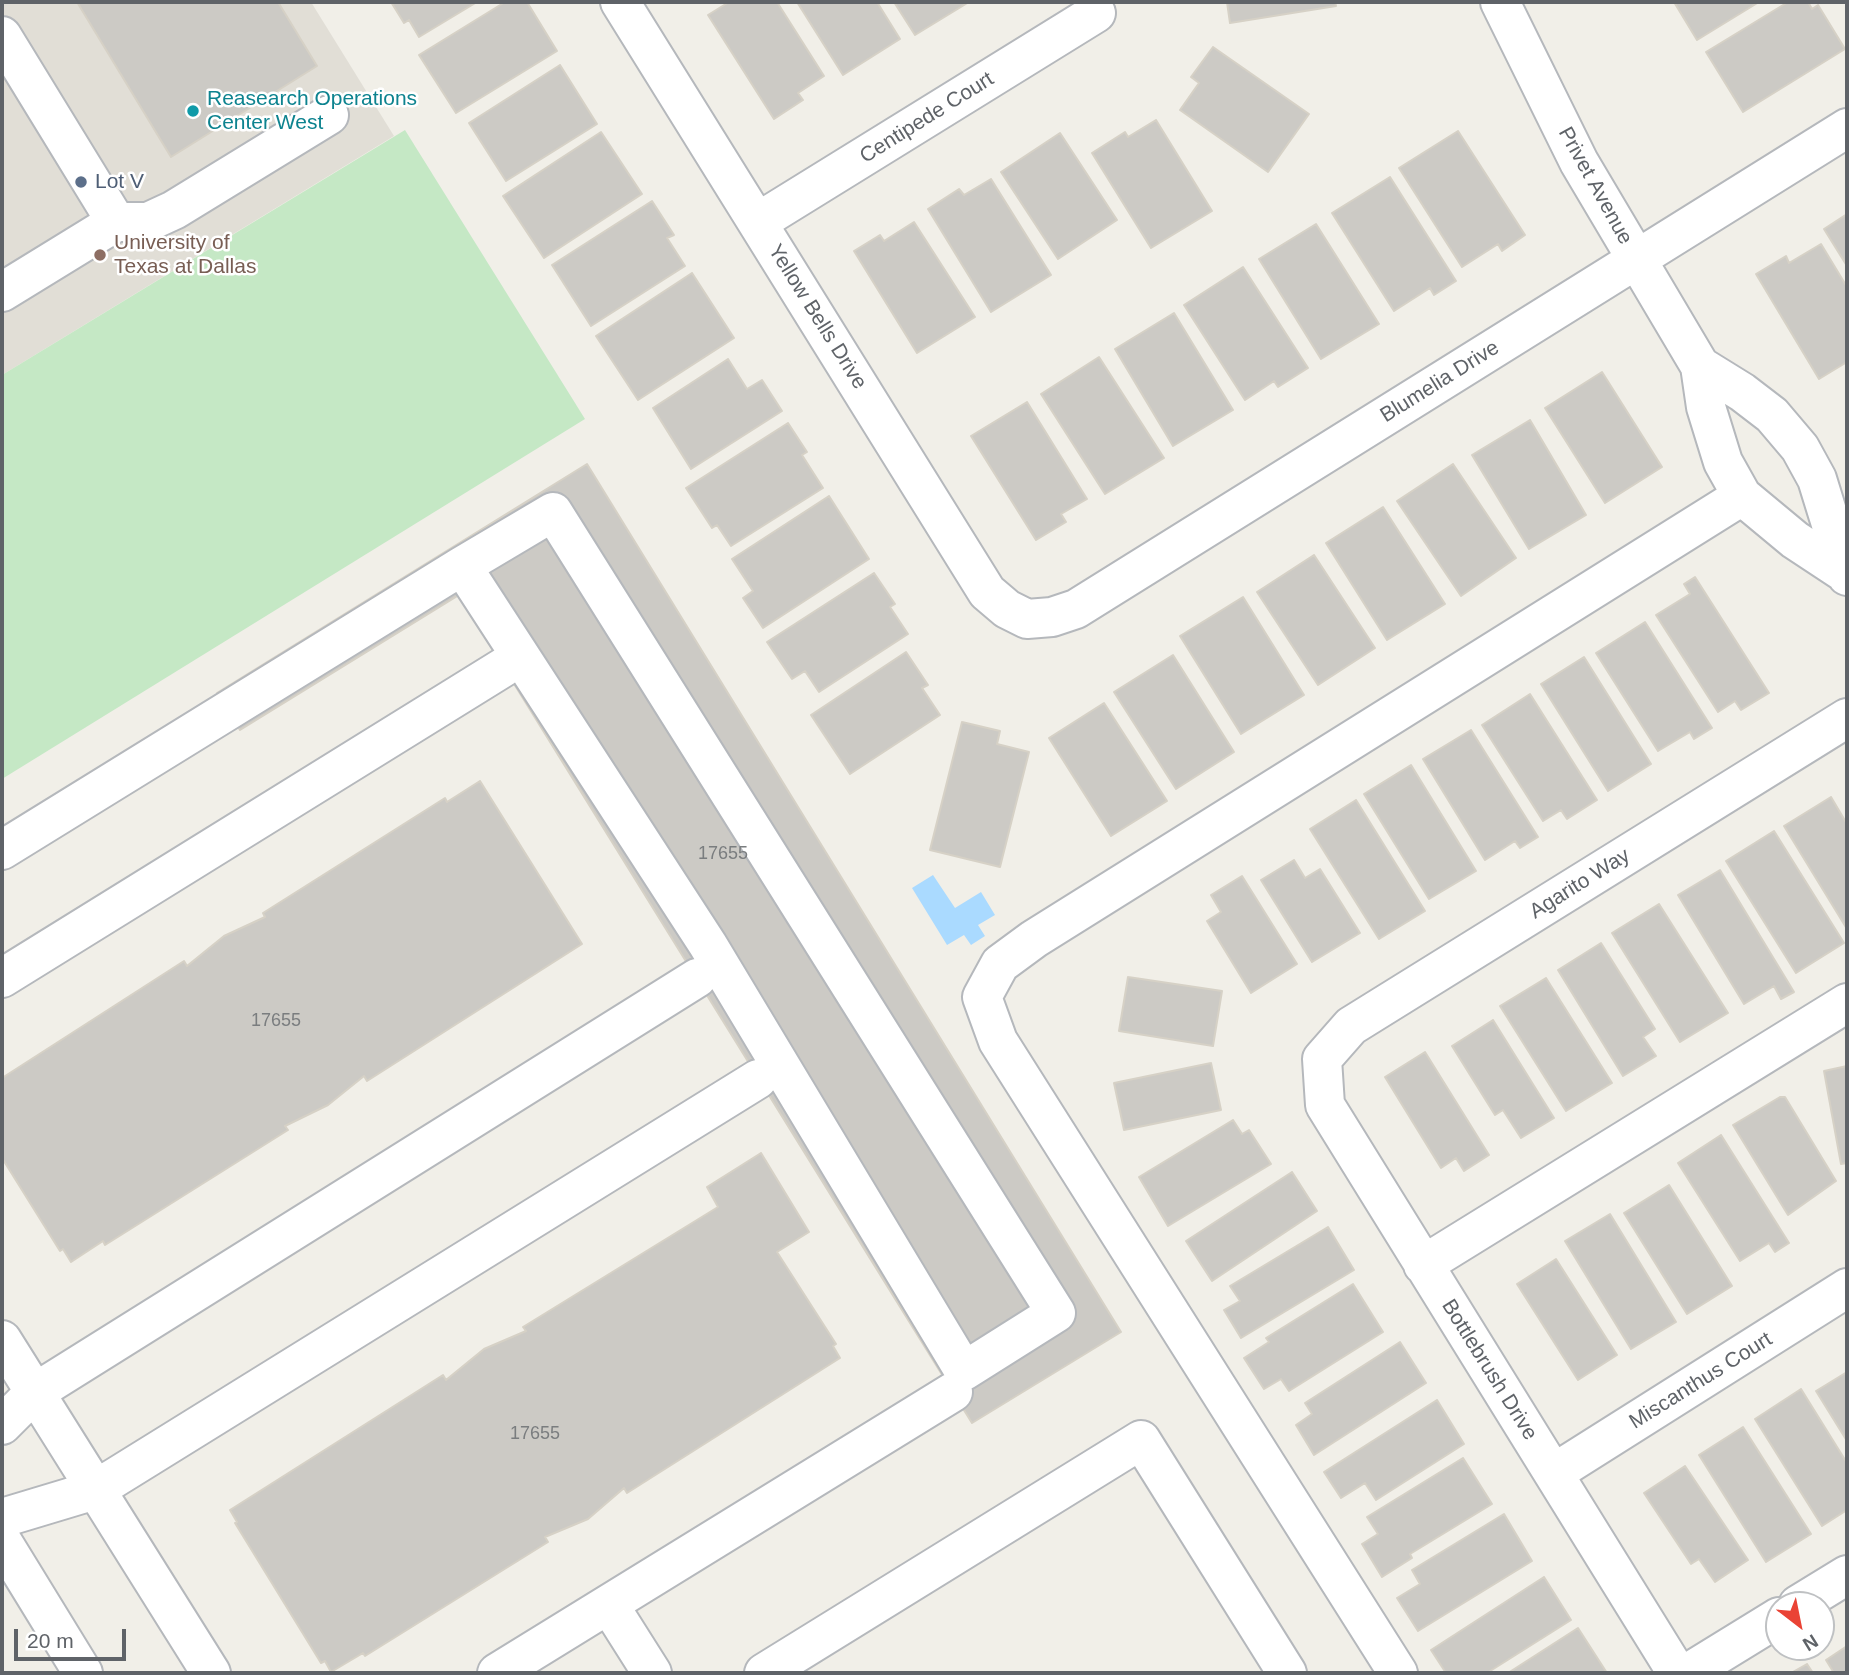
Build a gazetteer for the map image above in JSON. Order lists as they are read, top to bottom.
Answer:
{
  "streets": {
    "street": [
      "Centipede Court",
      "Privet Avenue",
      "Yellow Bells Drive",
      "Blumelia Drive",
      "Agarito Way",
      "Bottlebrush Drive",
      "Miscanthus Court"
    ]
  },
  "crossings": [
    ["Centipede Court", "Yellow Bells Drive"],
    ["Privet Avenue", "Blumelia Drive"],
    ["Yellow Bells Drive", "Blumelia Drive"],
    ["Agarito Way", "Bottlebrush Drive"],
    ["Bottlebrush Drive", "Miscanthus Court"]
  ],
  "places": ["Reasearch Operations Center West", "Lot V", "University of Texas at Dallas"],
  "house_numbers": ["17655", "17655", "17655"],
  "scale_bar": "20 m",
  "north": "bottom right"
}
